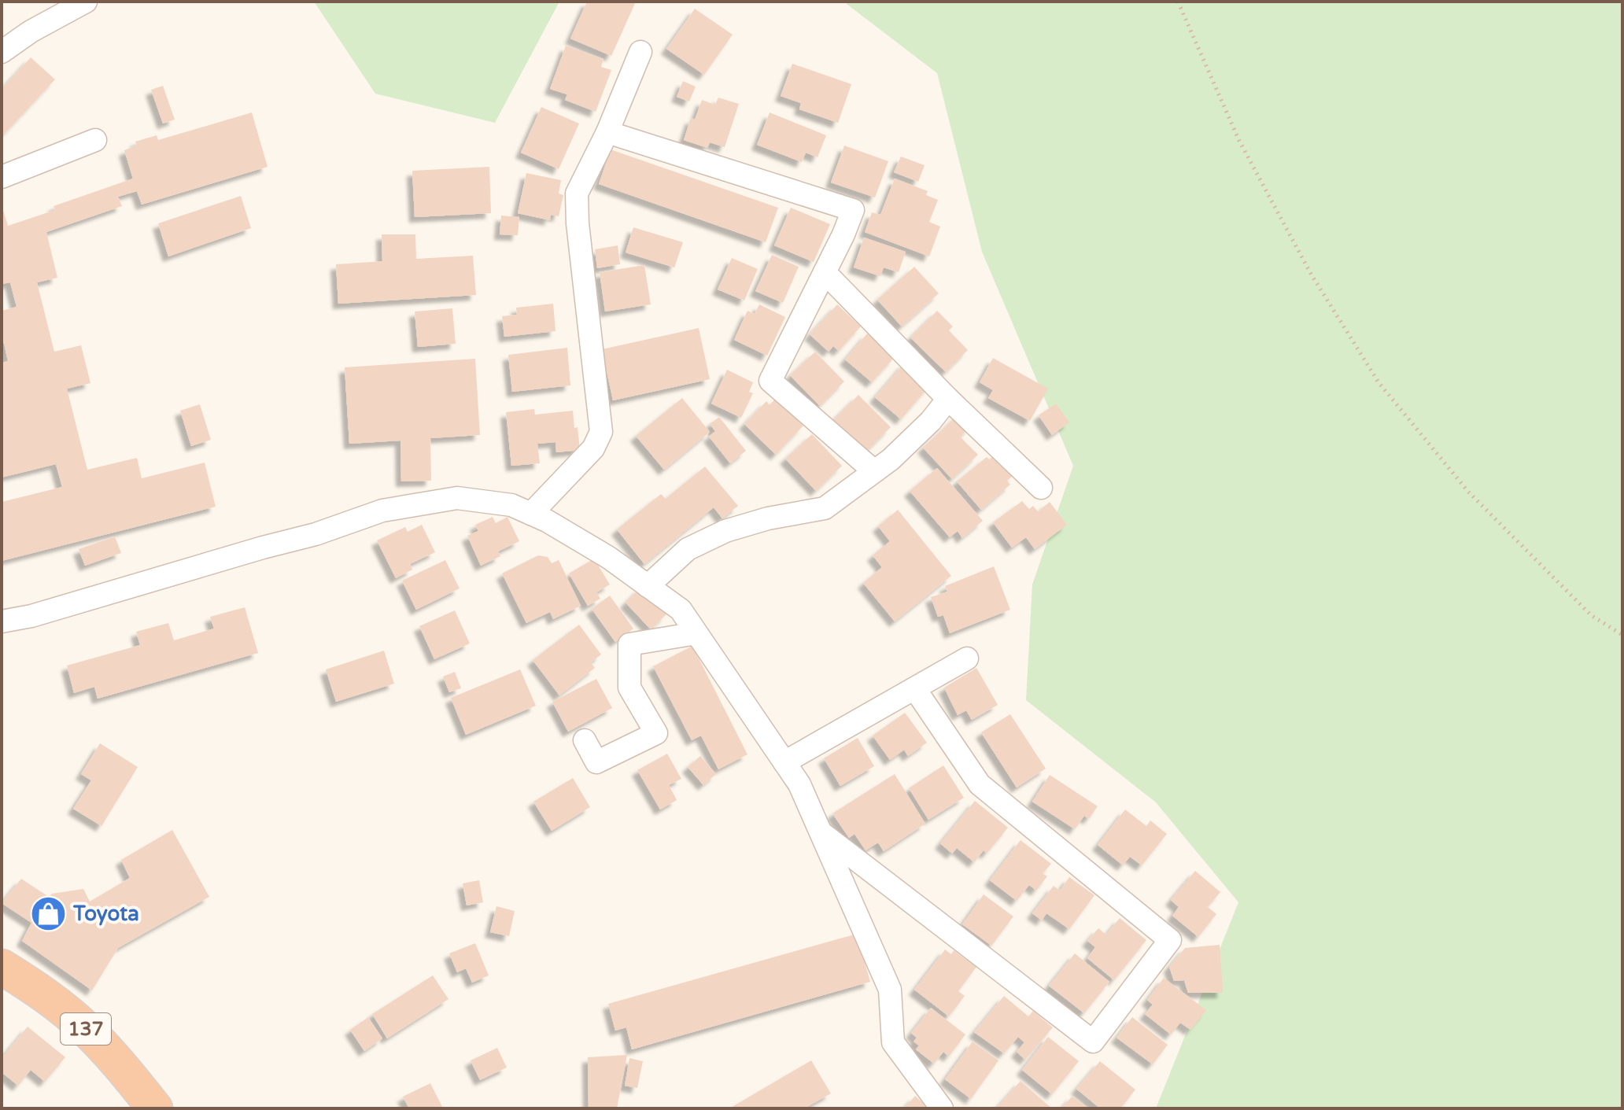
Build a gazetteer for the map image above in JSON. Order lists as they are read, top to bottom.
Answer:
{
  "streets": {
    "highway": ["137"]
  },
  "places": {
    "shop": ["Toyota"]
  }
}
